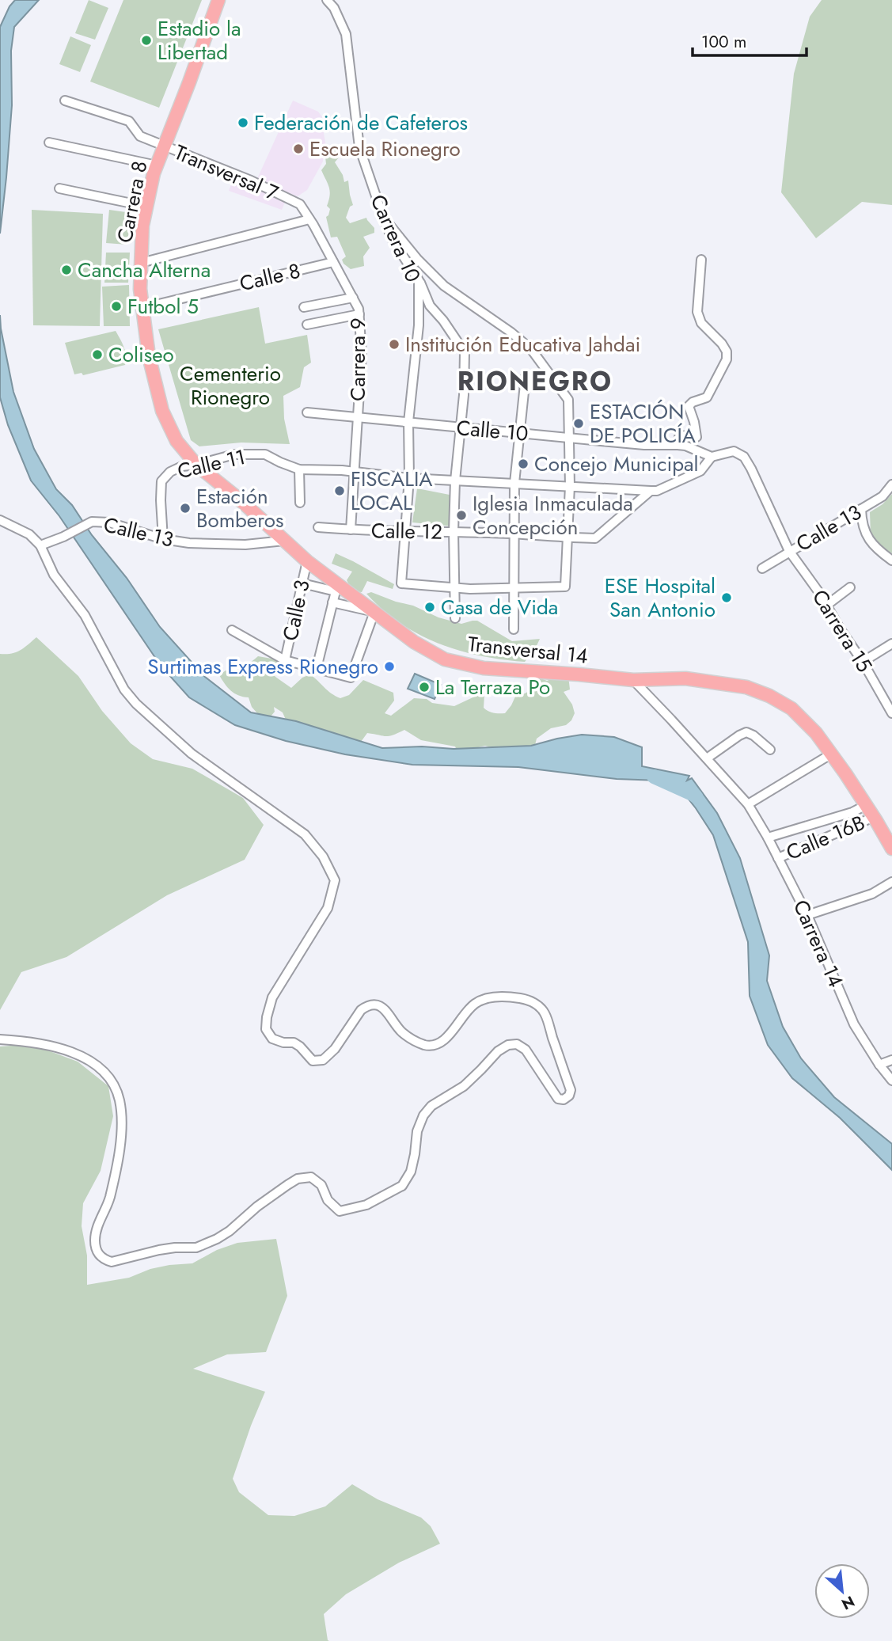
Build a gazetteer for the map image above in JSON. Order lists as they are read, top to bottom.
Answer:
{
  "streets": {
    "highway": ["Carrera 8", "Transversal 14"],
    "street": [
      "Transversal 7",
      "Carrera 10",
      "Calle 8",
      "Carrera 9",
      "Calle 10",
      "Calle 11",
      "Calle 13",
      "Calle 12",
      "Calle 3",
      "Carrera 15",
      "Calle 16B",
      "Carrera 14"
    ]
  },
  "crossings": [
    ["Transversal 7", "Carrera 8"],
    ["Transversal 7", "Carrera 9"],
    ["Carrera 8", "Calle 8"],
    ["Carrera 8", "Transversal 14"],
    ["Carrera 10", "Calle 10"],
    ["Carrera 10", "Calle 11"],
    ["Carrera 10", "Calle 12"],
    ["Calle 8", "Carrera 9"],
    ["Carrera 9", "Calle 10"],
    ["Carrera 9", "Calle 11"],
    ["Carrera 9", "Calle 12"],
    ["Calle 10", "Carrera 15"],
    ["Calle 11", "Calle 13"],
    ["Calle 11", "Calle 12"],
    ["Calle 11", "Transversal 14"],
    ["Calle 13", "Carrera 15"],
    ["Calle 13", "Transversal 14"],
    ["Calle 3", "Transversal 14"],
    ["Transversal 14", "Calle 16B"],
    ["Transversal 14", "Carrera 14"],
    ["Calle 16B", "Carrera 14"]
  ],
  "districts": ["RIONEGRO"],
  "parks": ["Cementerio Rionegro"],
  "places": [
    "Estadio la Libertad",
    "Federación de Cafeteros",
    "Escuela Rionegro",
    "Cancha Alterna",
    "Futbol 5",
    "Institución Educativa Jahdai",
    "Coliseo",
    "ESTACIÓN DE POLICÍA",
    "Concejo Municipal",
    "FISCALIA LOCAL",
    "Estación Bomberos",
    "Iglesia Inmaculada Concepción",
    "ESE Hospital San Antonio",
    "Casa de Vida",
    "Surtimas Express Rionegro",
    "La Terraza Po"
  ],
  "scale_bar": "100 m",
  "north": "bottom right"
}
